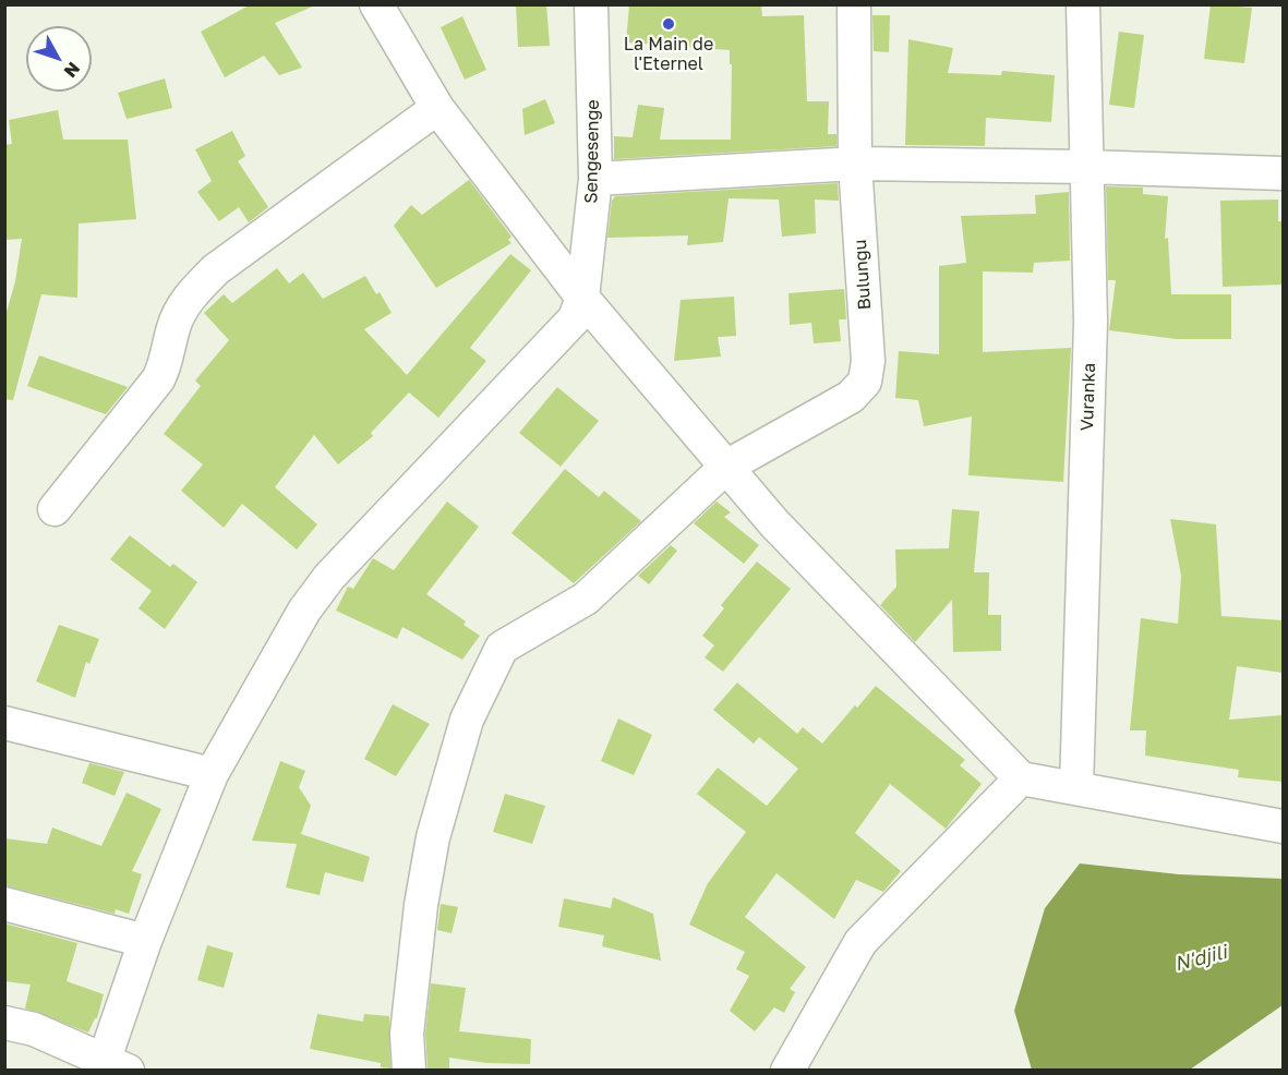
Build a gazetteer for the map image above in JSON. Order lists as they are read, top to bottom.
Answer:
{
  "streets": {
    "street": ["Sengesenge", "Bulungu", "Vuranka"]
  },
  "water": ["N'djili"],
  "places": ["La Main de l'Eternel"],
  "north": "bottom right"
}
